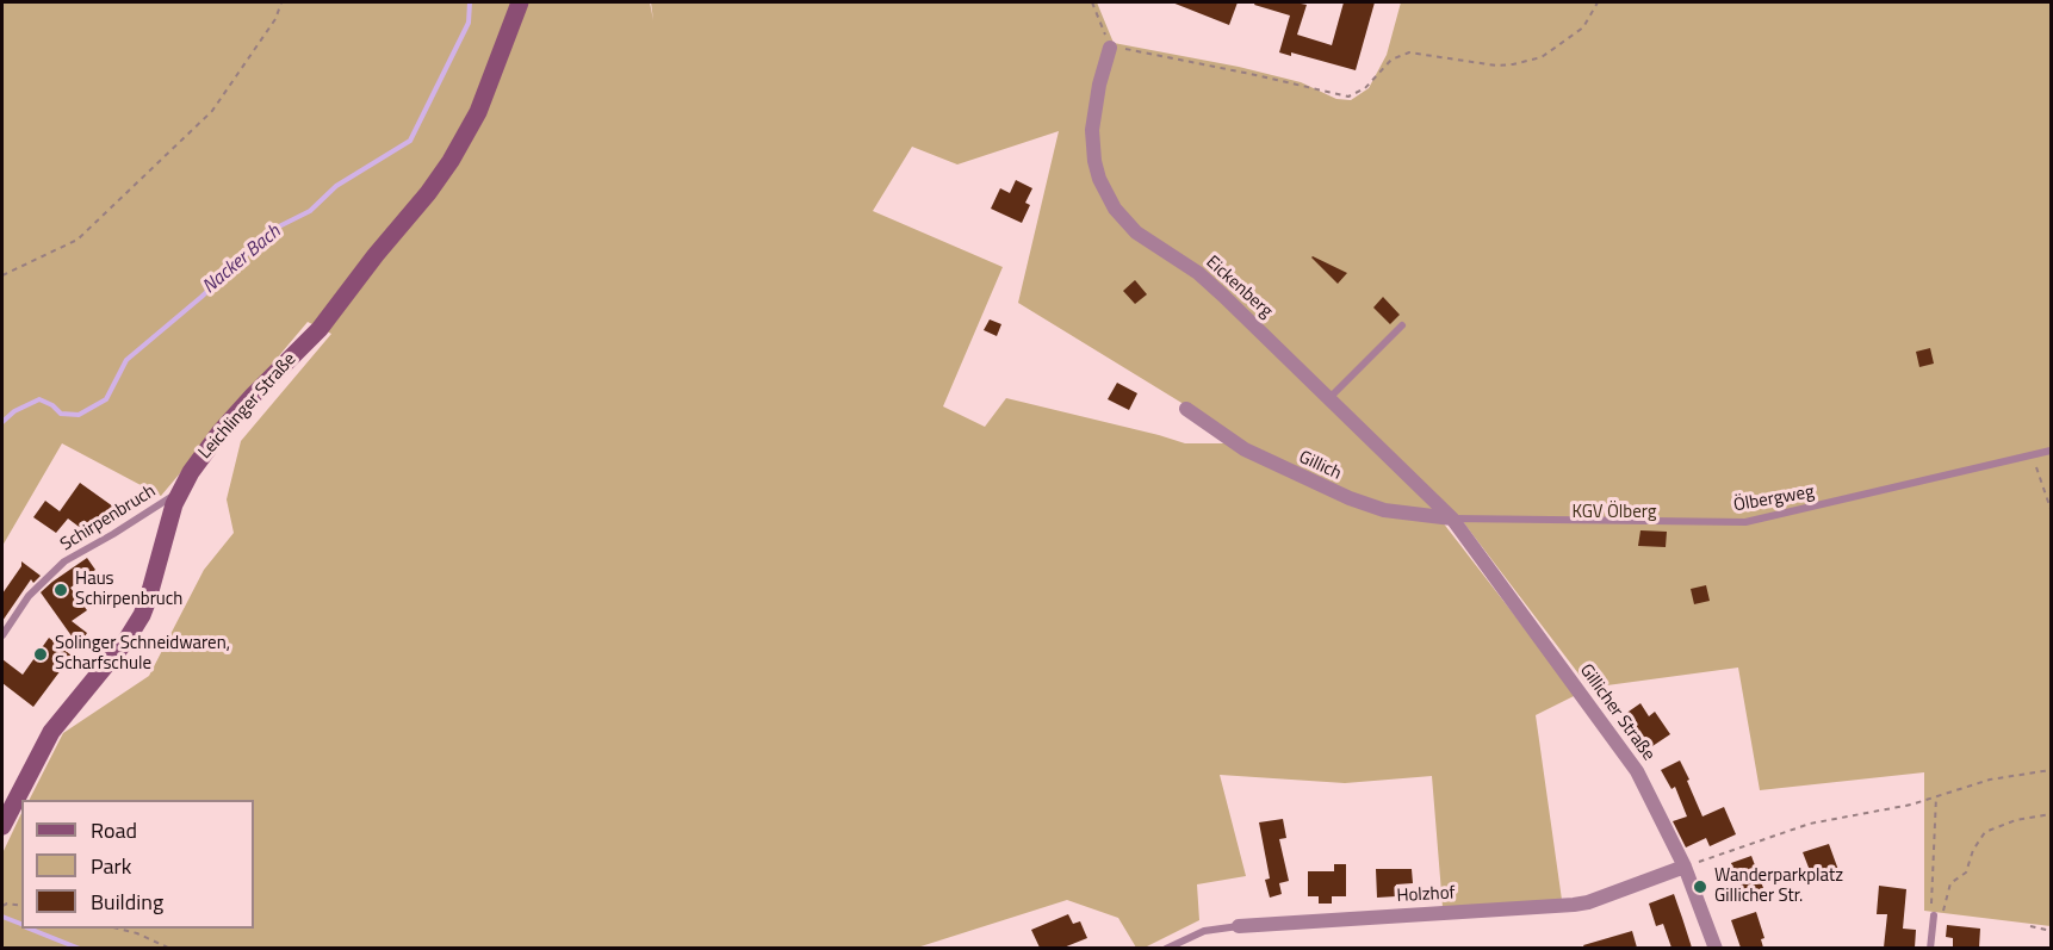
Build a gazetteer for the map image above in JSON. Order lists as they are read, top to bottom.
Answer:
{
  "streets": {
    "main road": ["Leichlinger Straße"],
    "street": [
      "Eickenberg",
      "Gillich",
      "Gillicher Straße",
      "Holzhof"
    ],
    "lane": ["Ölbergweg", "Schirpenbruch"]
  },
  "crossings": [
    ["Eickenberg", "Gillich"],
    ["Eickenberg", "Ölbergweg"],
    ["Eickenberg", "Gillicher Straße"],
    ["Leichlinger Straße", "Schirpenbruch"],
    ["Gillich", "Ölbergweg"],
    ["Gillich", "Gillicher Straße"],
    ["Ölbergweg", "Gillicher Straße"],
    ["Gillicher Straße", "Holzhof"]
  ],
  "water": ["Nacker Bach"],
  "parks": ["KGV Ölberg"],
  "places": ["Haus Schirpenbruch", "Solinger Schneidwaren, Scharfschule", "Wanderparkplatz Gillicher Str."],
  "legend": ["Road", "Park", "Building"]
}
